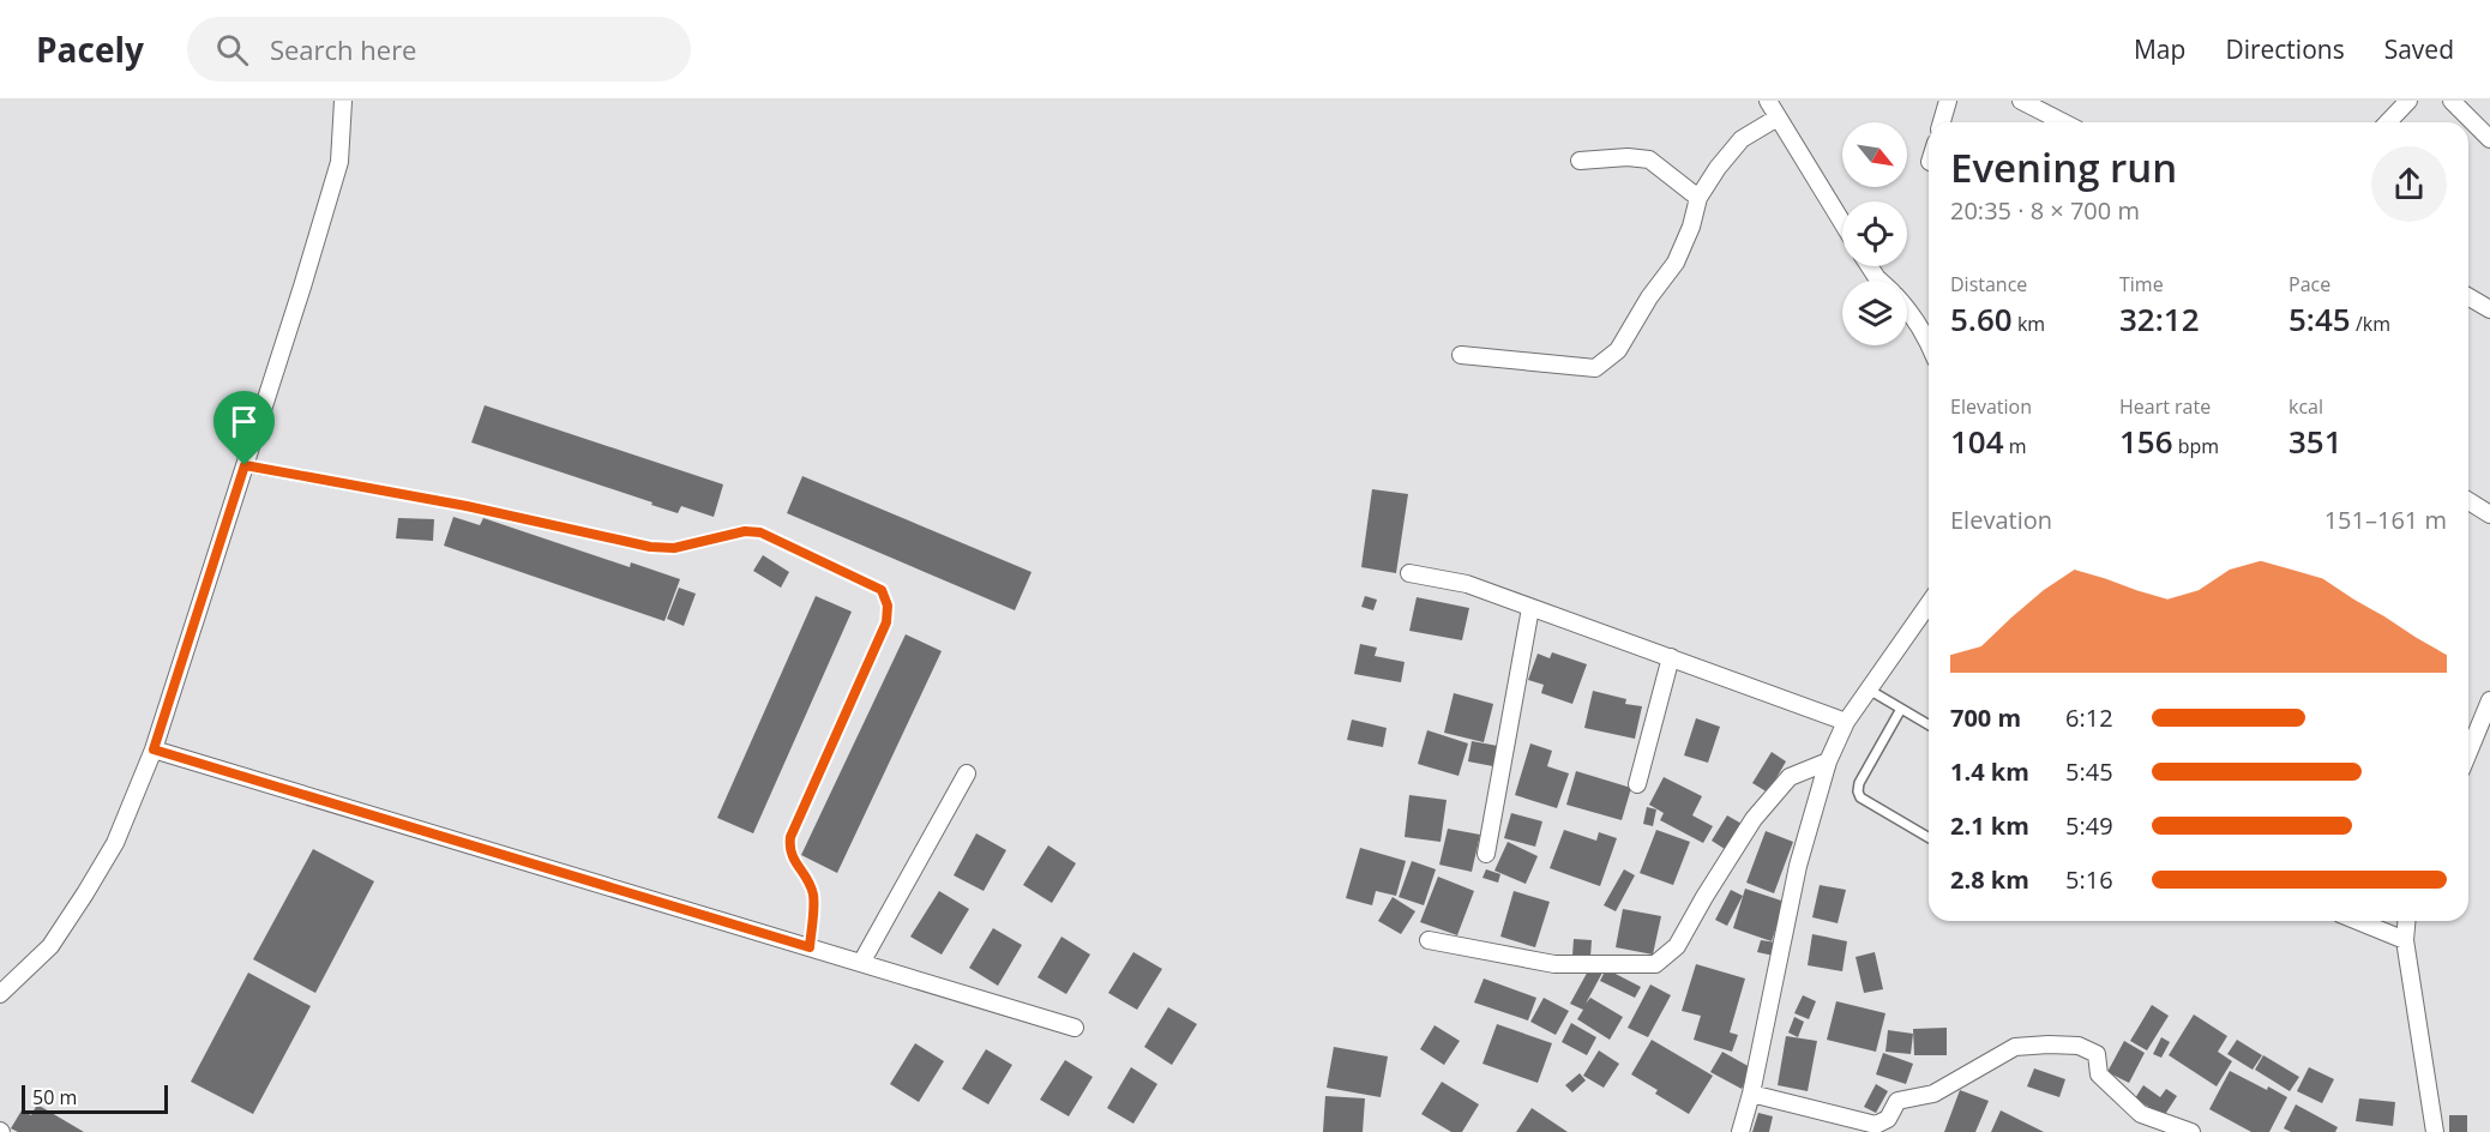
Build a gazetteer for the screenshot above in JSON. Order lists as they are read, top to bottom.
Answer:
{
  "scale_bar": "50 m",
  "north": "bottom right",
  "page": {
    "header": "Pacely",
    "search": "Search here",
    "nav": ["Map", "Directions", "Saved"],
    "heading": ["Evening run", "20:35 · 8 × 700 m"],
    "stats": [
      ["Distance", "5.60 km"],
      ["Time", "32:12"],
      ["Pace", "5:45 /km"],
      ["Elevation", "104 m"],
      ["Heart rate", "156 bpm"],
      ["kcal", "351"]
    ],
    "chart": ["Elevation", "151–161 m"],
    "list": [
      {
        "name": "700 m",
        "note": "6:12"
      },
      {
        "name": "1.4 km",
        "note": "5:45"
      },
      {
        "name": "2.1 km",
        "note": "5:49"
      },
      {
        "name": "2.8 km",
        "note": "5:16"
      }
    ],
    "scale": "50 m"
  }
}
